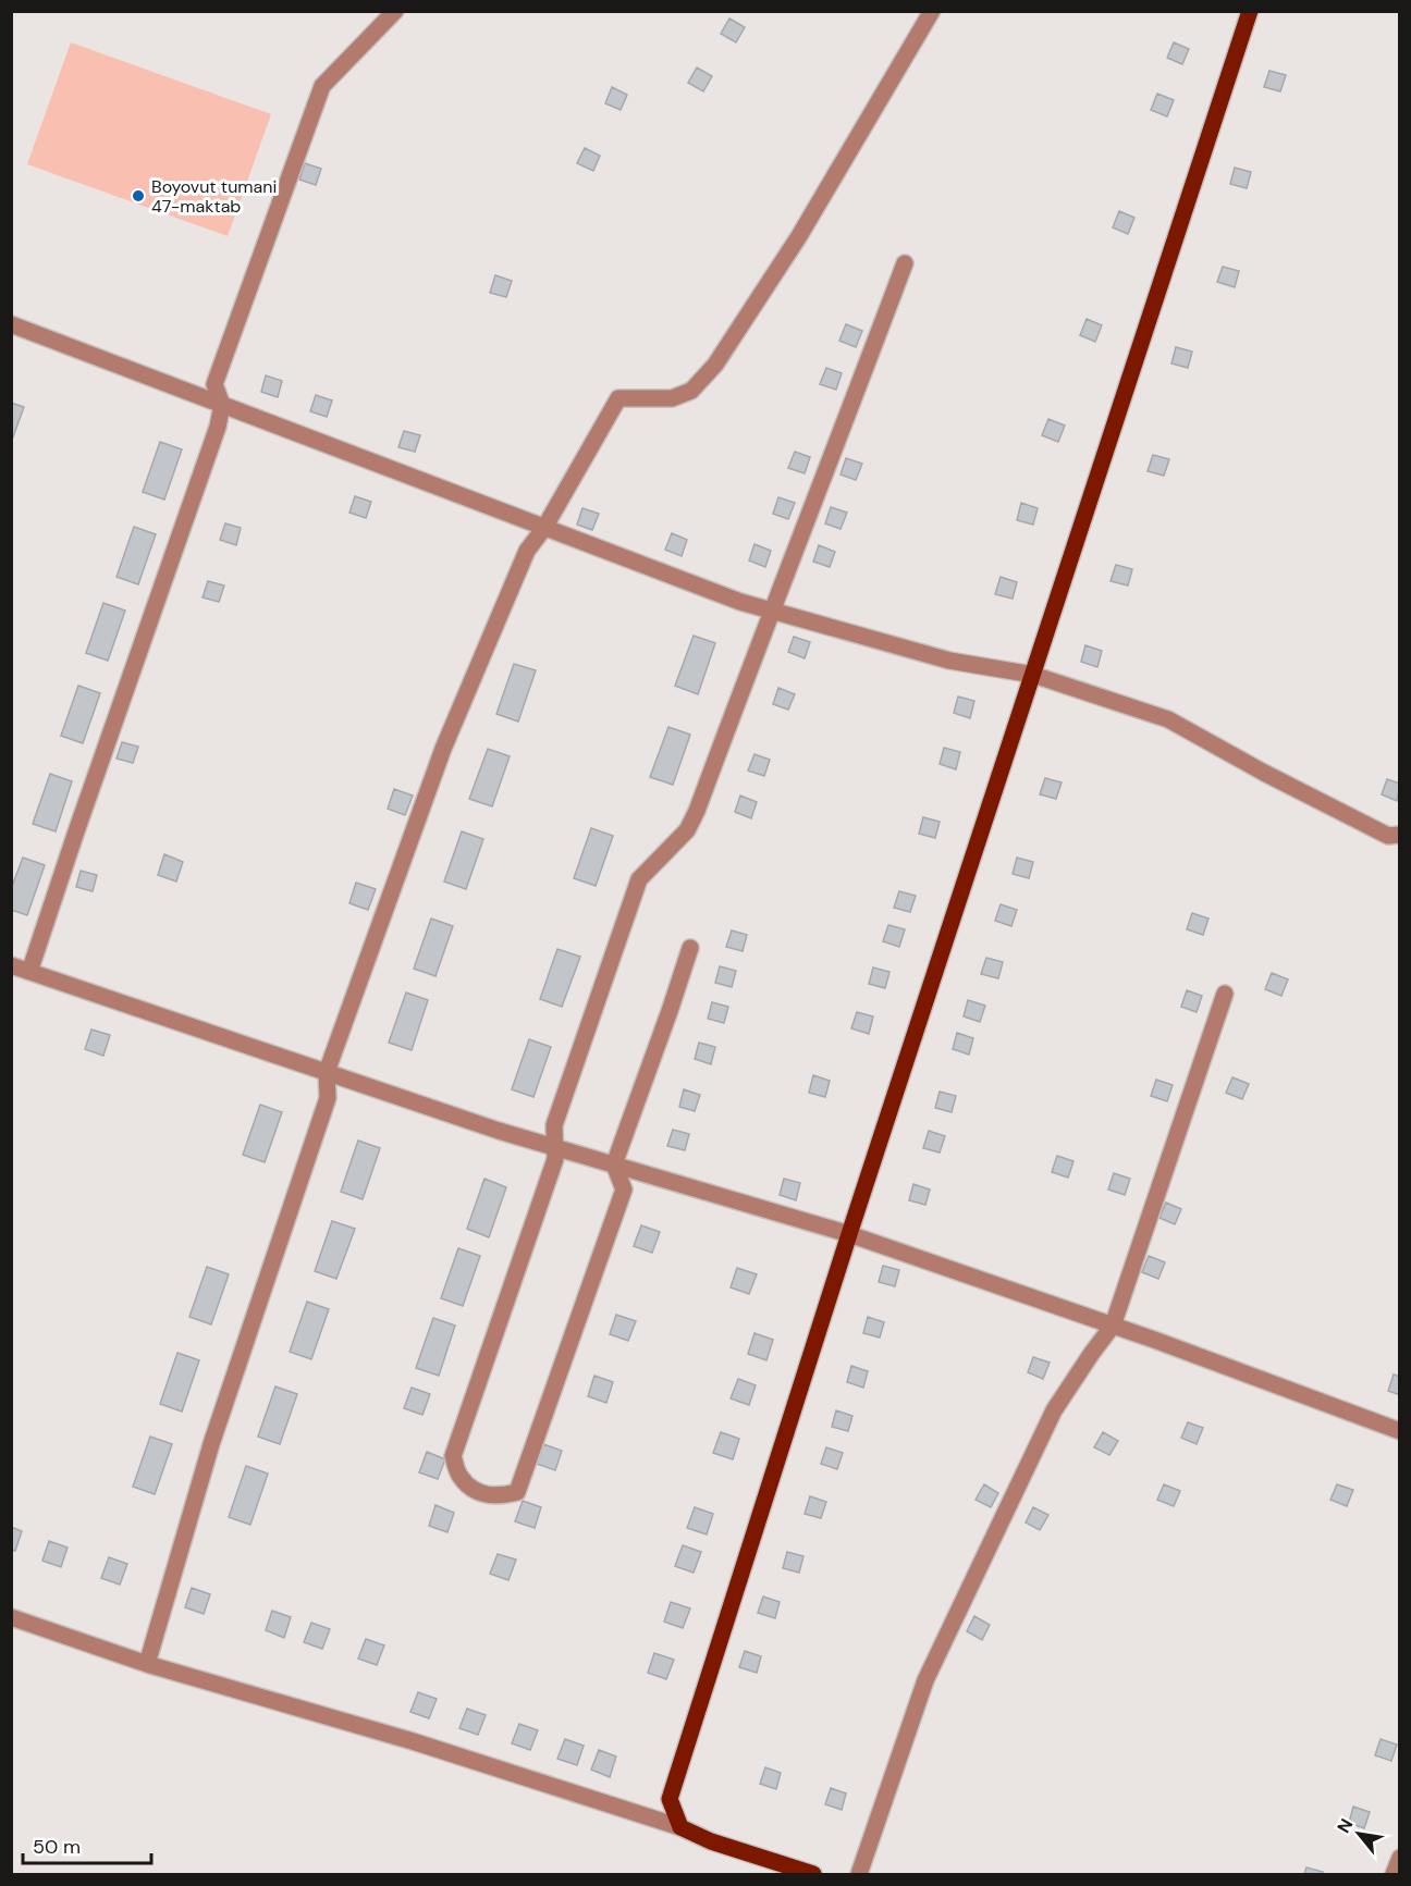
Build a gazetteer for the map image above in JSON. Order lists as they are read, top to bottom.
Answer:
{
  "places": ["Boyovut tumani 47-maktab"],
  "scale_bar": "50 m",
  "north": "top left"
}
